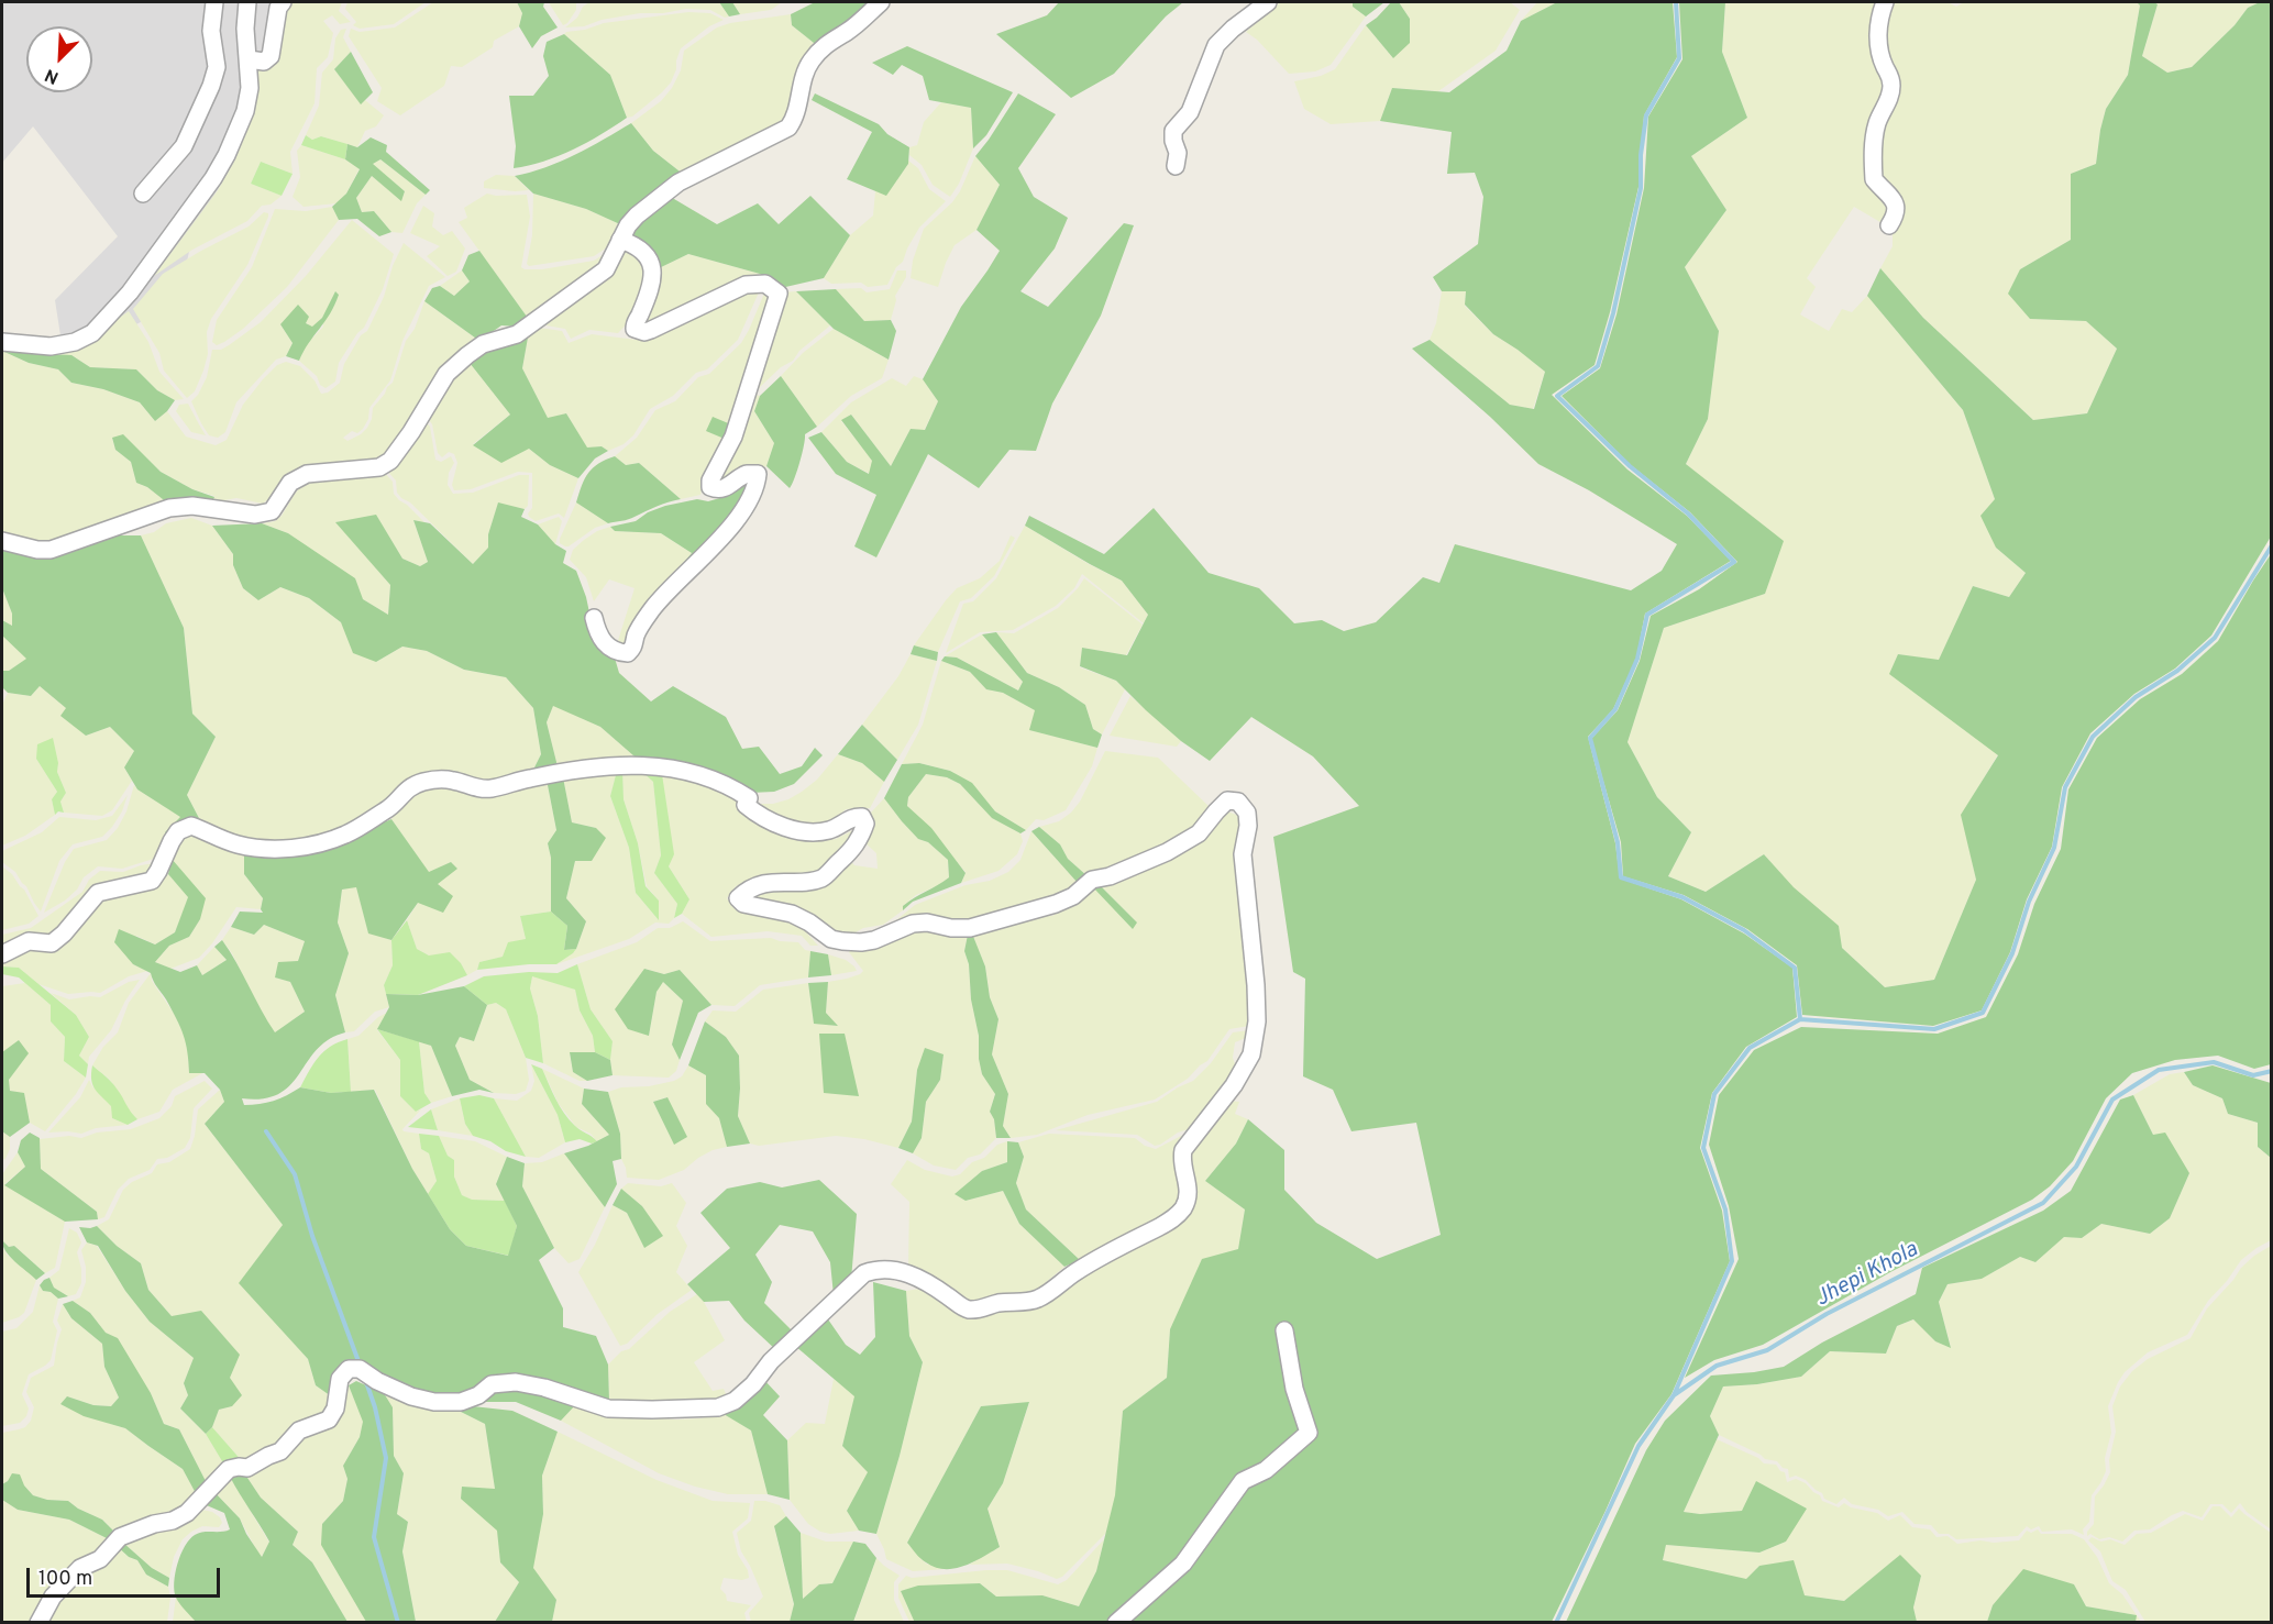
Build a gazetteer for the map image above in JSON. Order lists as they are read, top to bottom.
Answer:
{
  "water": ["Jhepi Khola"],
  "scale_bar": "100 m",
  "north": "bottom left"
}
